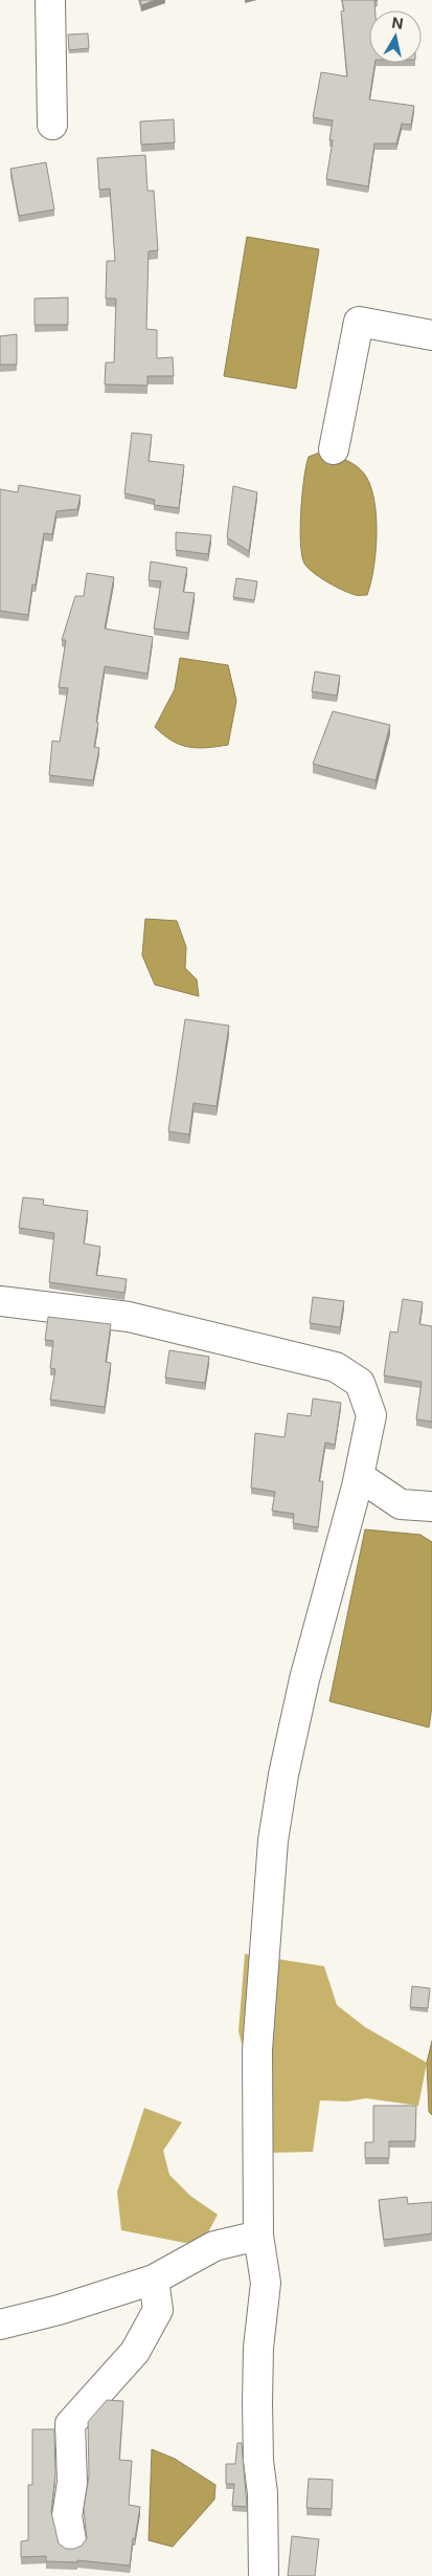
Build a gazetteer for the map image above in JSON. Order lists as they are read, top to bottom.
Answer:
{
  "north": "top"
}
